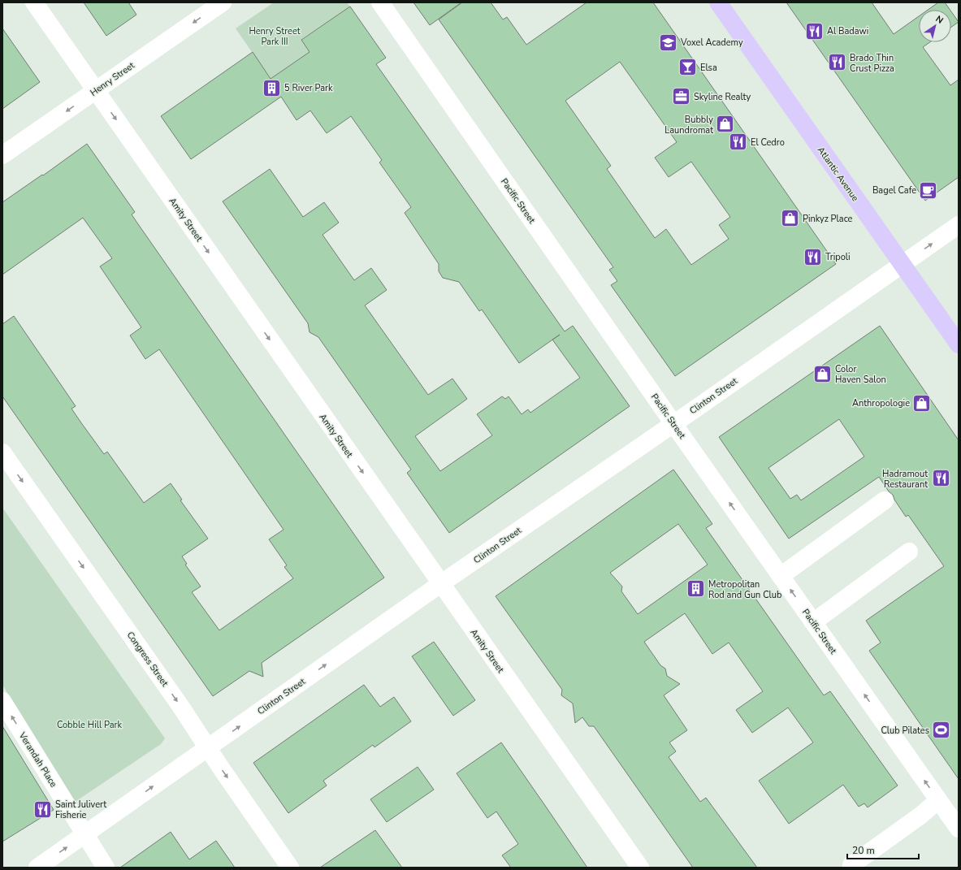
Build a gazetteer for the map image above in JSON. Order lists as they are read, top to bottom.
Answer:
{
  "streets": {
    "main road": ["Atlantic Avenue"],
    "street": [
      "Henry Street",
      "Pacific Street",
      "Amity Street",
      "Clinton Street",
      "Congress Street",
      "Verandah Place"
    ]
  },
  "crossings": [
    ["Henry Street", "Amity Street"],
    ["Atlantic Avenue", "Clinton Street"],
    ["Pacific Street", "Clinton Street"],
    ["Amity Street", "Clinton Street"],
    ["Clinton Street", "Congress Street"],
    ["Clinton Street", "Verandah Place"]
  ],
  "one_way": [
    "Henry Street",
    "Pacific Street",
    "Amity Street",
    "Clinton Street",
    "Congress Street",
    "Verandah Place"
  ],
  "parks": ["Henry Street Park III", "Cobble Hill Park"],
  "places": {
    "restaurant": [
      "Al Badawi",
      "Brado Thin Crust Pizza",
      "El Cedro",
      "Tripoli",
      "Hadramout Restaurant",
      "Saint Julivert Fisherie"
    ],
    "school or university": ["Voxel Academy"],
    "bar": ["Elsa"],
    "building": ["5 River Park", "Metropolitan Rod and Gun Club"],
    "office": ["Skyline Realty"],
    "shop": [
      "Bubbly Laundromat",
      "Pinkyz Place",
      "Color Haven Salon",
      "Anthropologie"
    ],
    "cafe": ["Bagel Cafe"],
    "sports": ["Club Pilates"]
  },
  "scale_bar": "20 m",
  "north": "top right"
}
